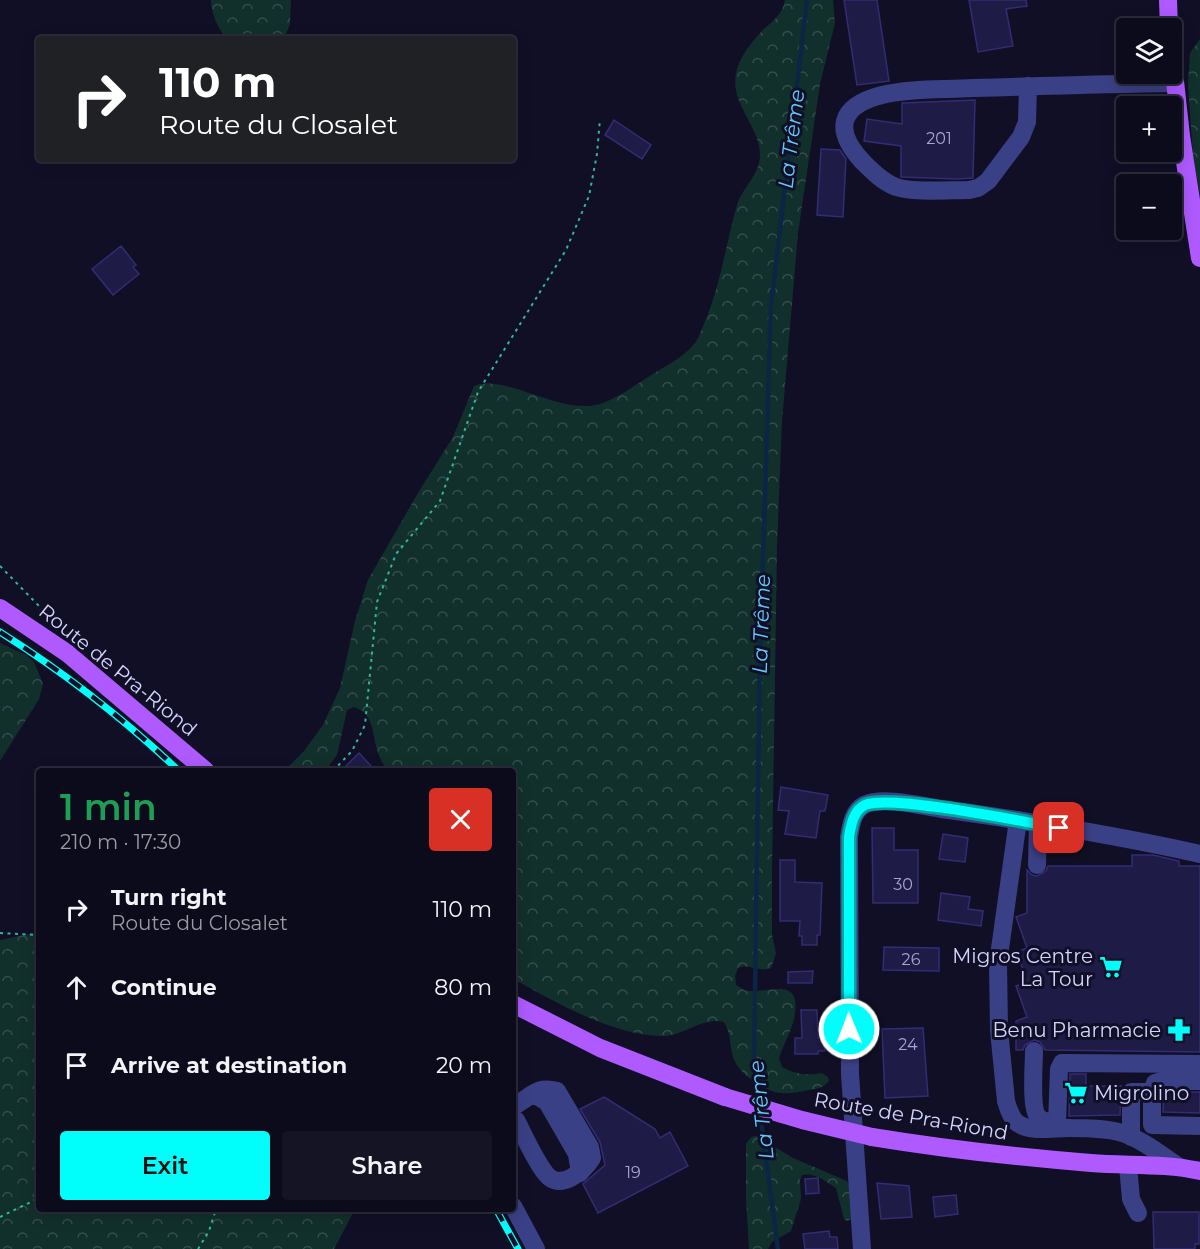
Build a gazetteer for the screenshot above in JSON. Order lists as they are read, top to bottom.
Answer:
{
  "streets": {
    "main road": ["Route de Pra-Riond"]
  },
  "water": ["La Trême"],
  "places": {
    "supermarket": ["Migros Centre La Tour", "Migrolino"],
    "pharmacy": ["Benu Pharmacie"]
  },
  "house_numbers": [
    "201",
    "30",
    "26",
    "24",
    "19"
  ],
  "page": {
    "map_buttons": ["+", "−"],
    "turn": ["110 m", "Route du Closalet"],
    "heading": ["1 min", "210 m · 17:30"],
    "list": [
      {
        "name": "Turn right",
        "note": "Route du Closalet",
        "value": "110 m"
      },
      {
        "name": "Continue",
        "value": "80 m"
      },
      {
        "name": "Arrive at destination",
        "value": "20 m"
      }
    ],
    "buttons": ["Exit", "Share"]
  }
}
